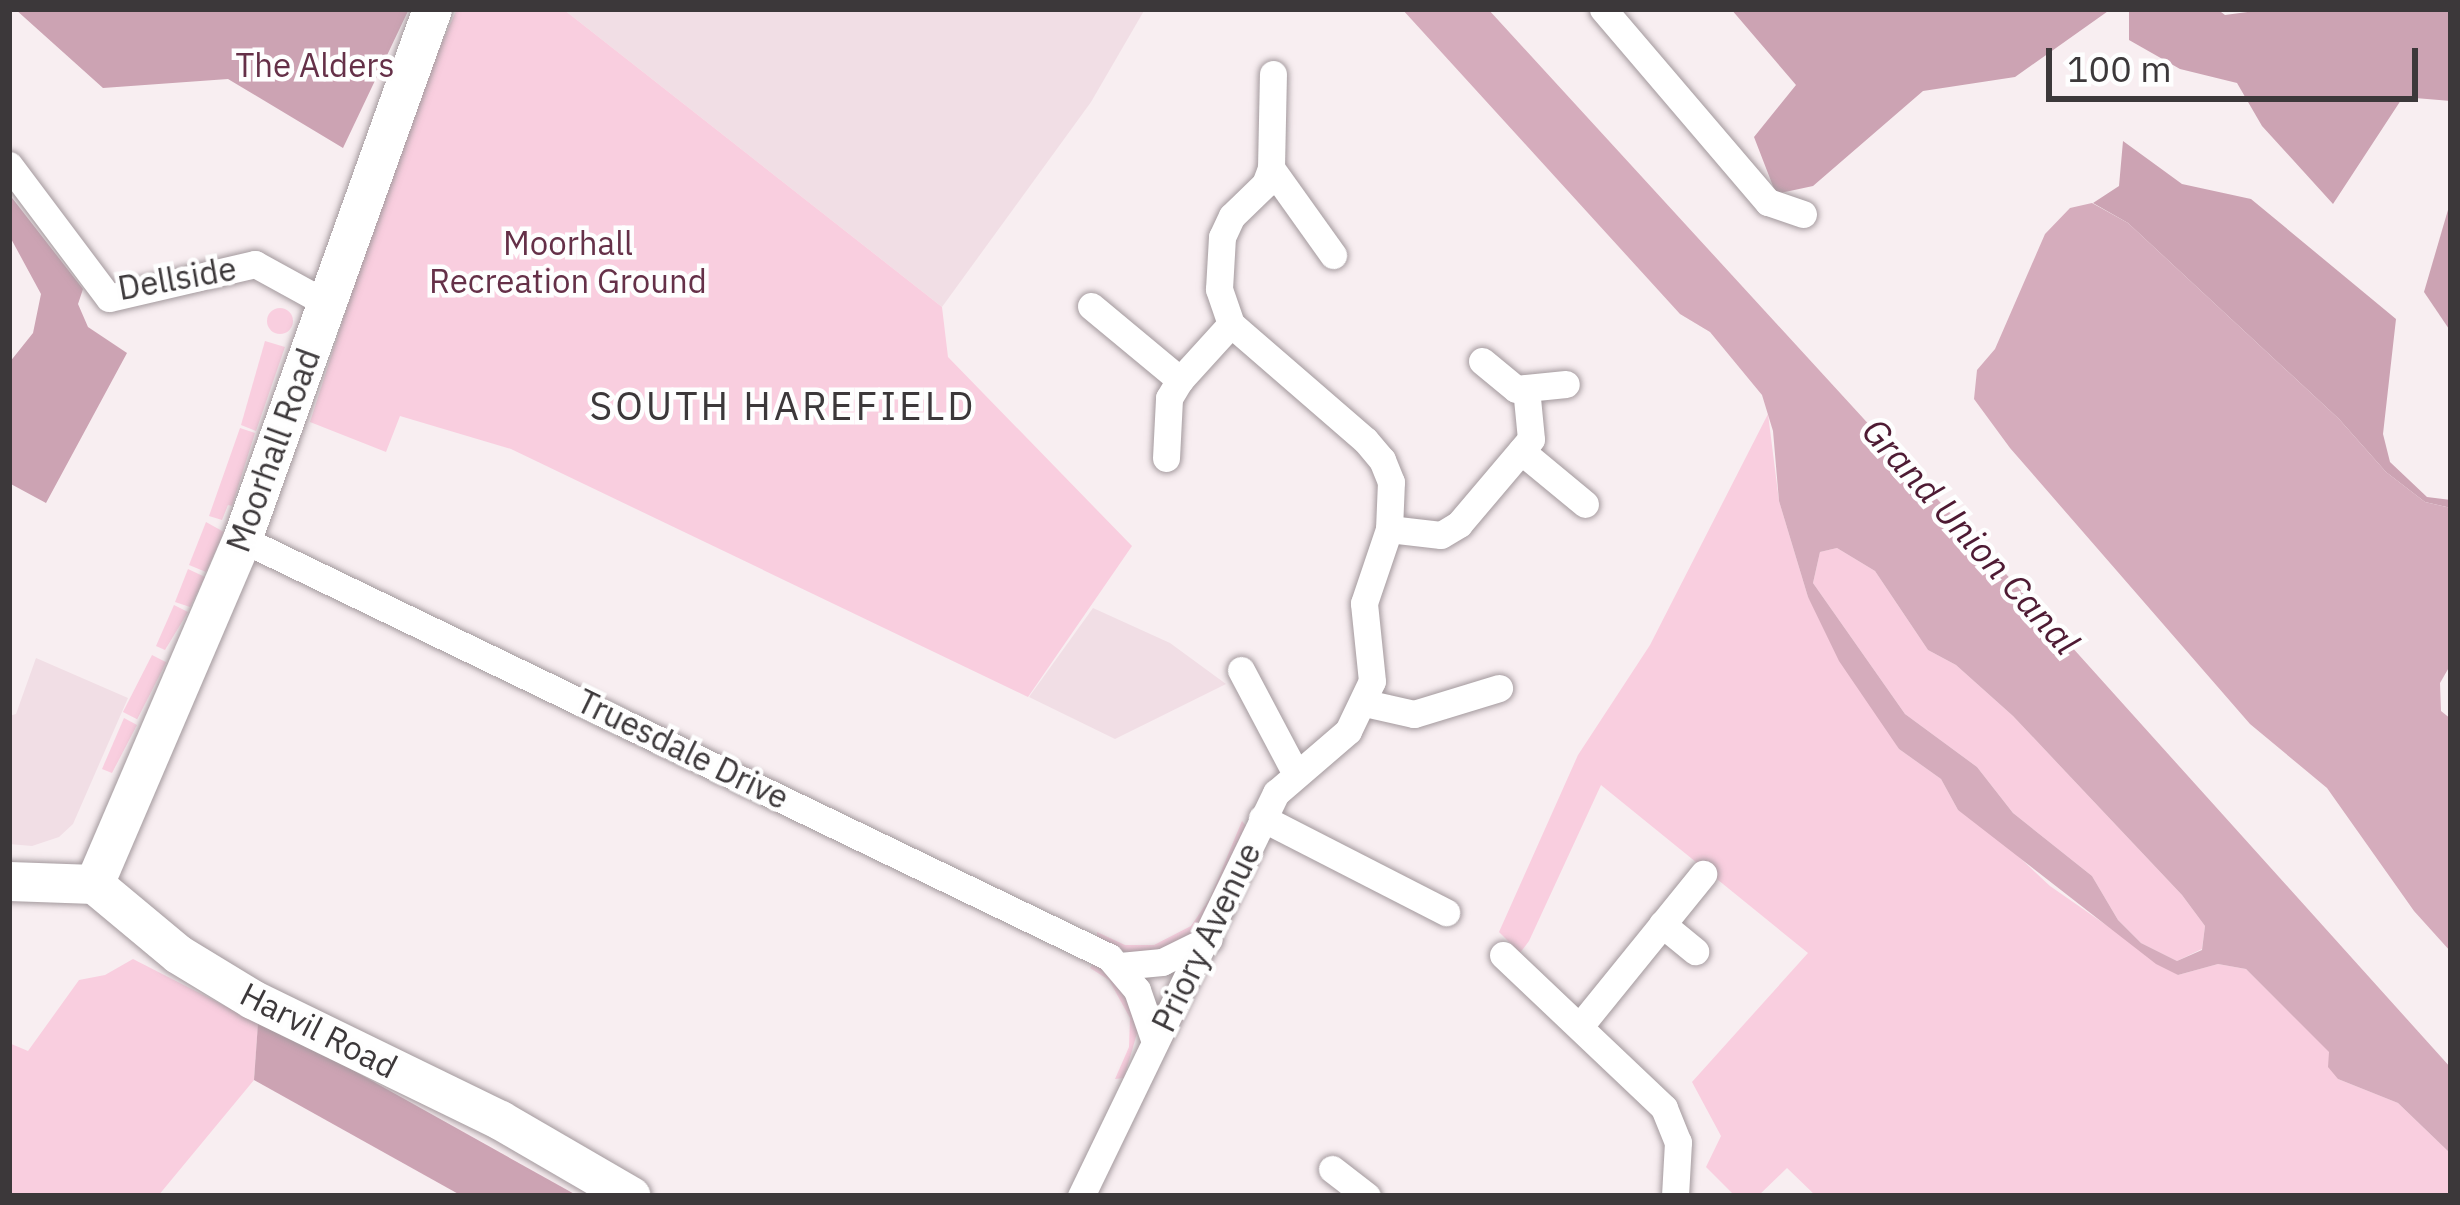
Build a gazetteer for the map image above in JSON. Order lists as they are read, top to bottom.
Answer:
{
  "streets": {
    "street": [
      "Dellside",
      "Moorhall Road",
      "Truesdale Drive",
      "Priory Avenue",
      "Harvil Road"
    ]
  },
  "crossings": [
    ["Dellside", "Moorhall Road"],
    ["Moorhall Road", "Truesdale Drive"],
    ["Moorhall Road", "Harvil Road"]
  ],
  "districts": ["SOUTH HAREFIELD"],
  "water": ["Grand Union Canal"],
  "parks": ["The Alders", "Moorhall Recreation Ground"],
  "scale_bar": "100 m"
}
